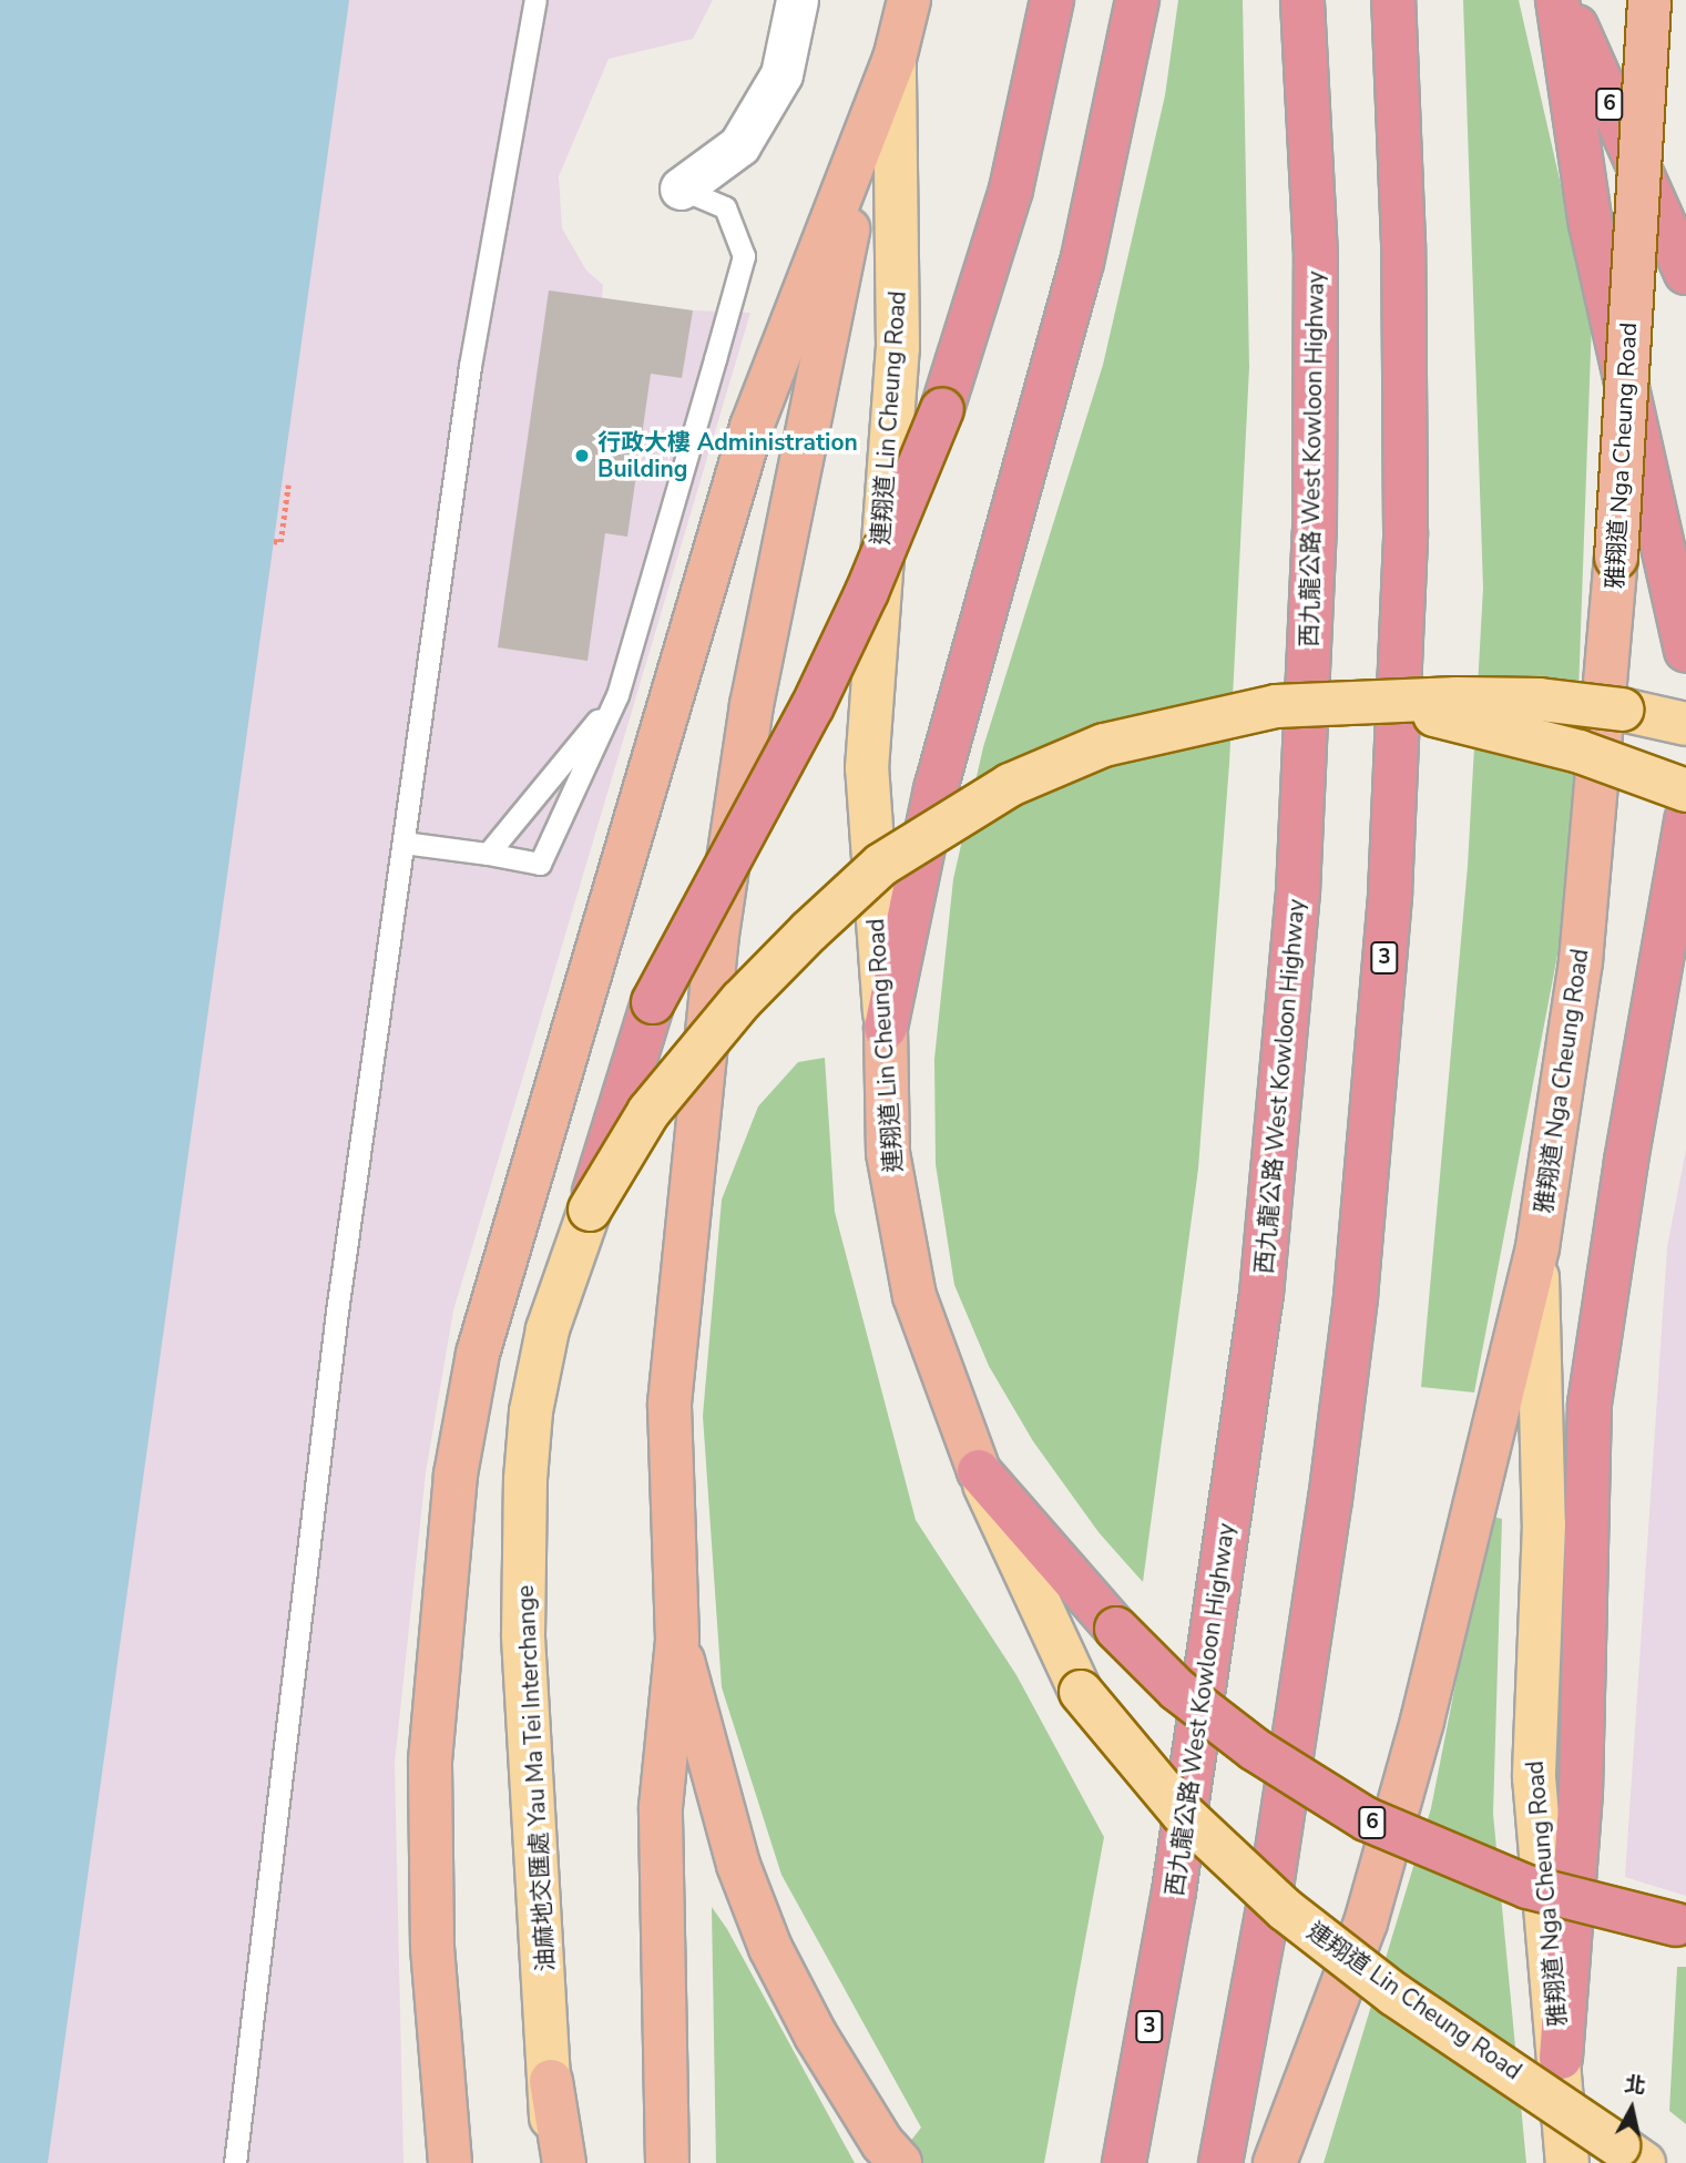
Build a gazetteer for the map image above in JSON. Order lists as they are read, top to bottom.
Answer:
{
  "streets": {
    "highway": [
      "6",
      "連翔道 Lin Cheung Road",
      "雅翔道 Nga Cheung Road",
      "西九龍公路 West Kowloon Highway",
      "3"
    ],
    "main road": ["油麻地交匯處 Yau Ma Tei Interchange"]
  },
  "crossings": [
    ["6", "連翔道 Lin Cheung Road"]
  ],
  "places": ["行政大樓 Administration Building"],
  "north": "top"
}
